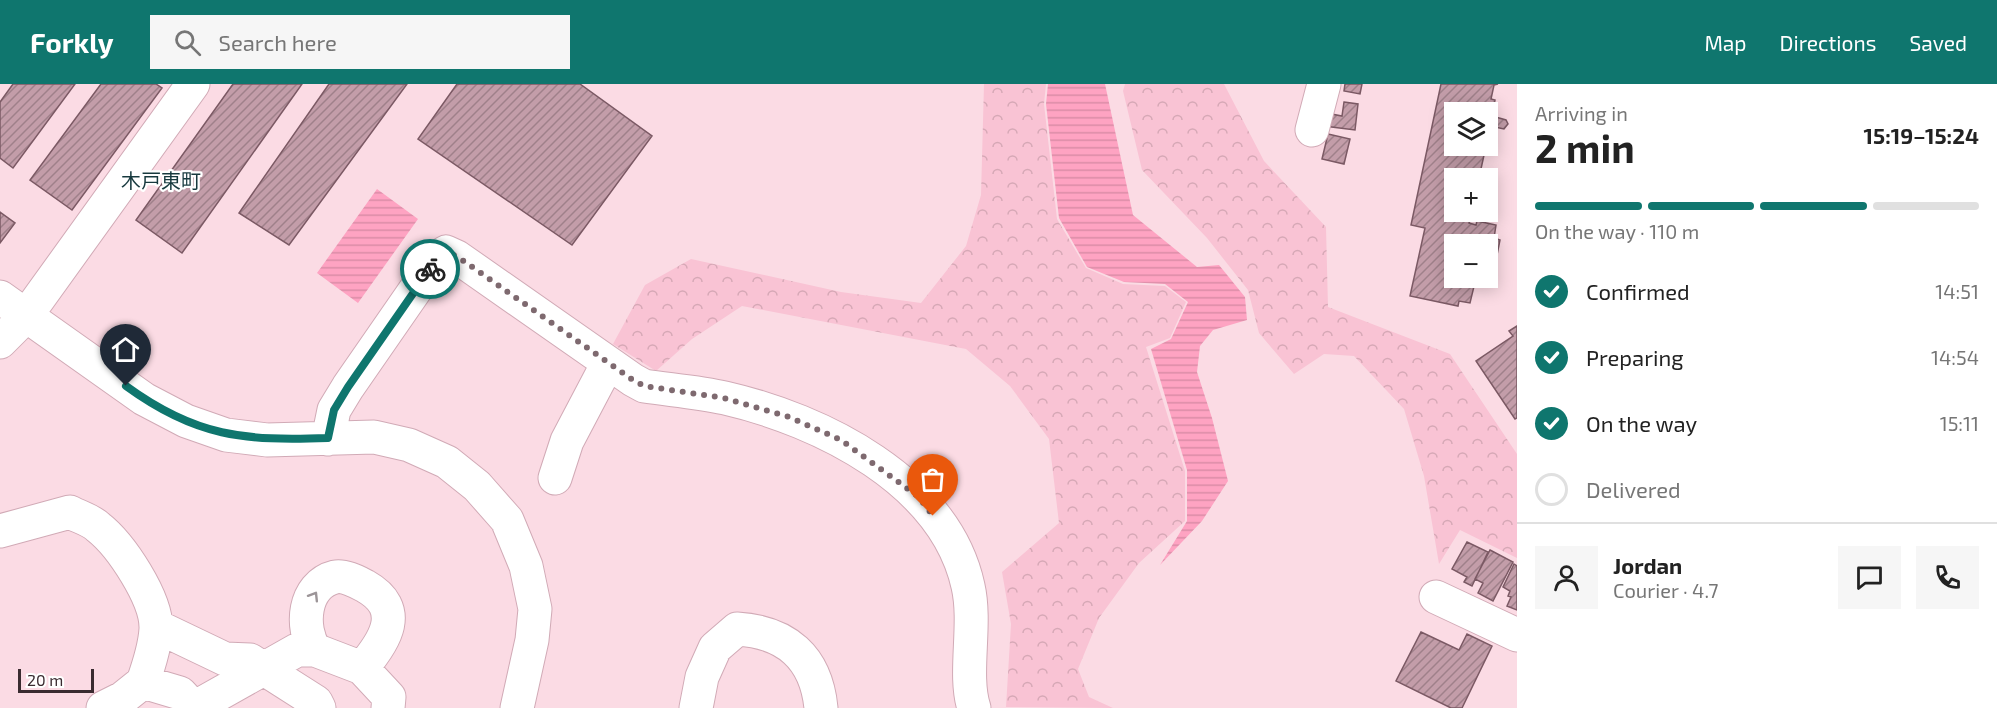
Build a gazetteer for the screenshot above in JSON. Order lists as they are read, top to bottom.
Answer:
{
  "districts": ["木戸東町"],
  "scale_bar": "20 m",
  "page": {
    "header": "Forkly",
    "search": "Search here",
    "nav": ["Map", "Directions", "Saved"],
    "heading": ["2 min", "Arriving in", "15:19–15:24"],
    "panel": ["Jordan", "Courier · 4.7"],
    "map_buttons": ["+", "−"],
    "bar": "On the way · 110 m",
    "list": [
      ["Confirmed", "14:51"],
      ["Preparing", "14:54"],
      ["On the way", "15:11"],
      "Delivered"
    ],
    "scale": "20 m"
  }
}
